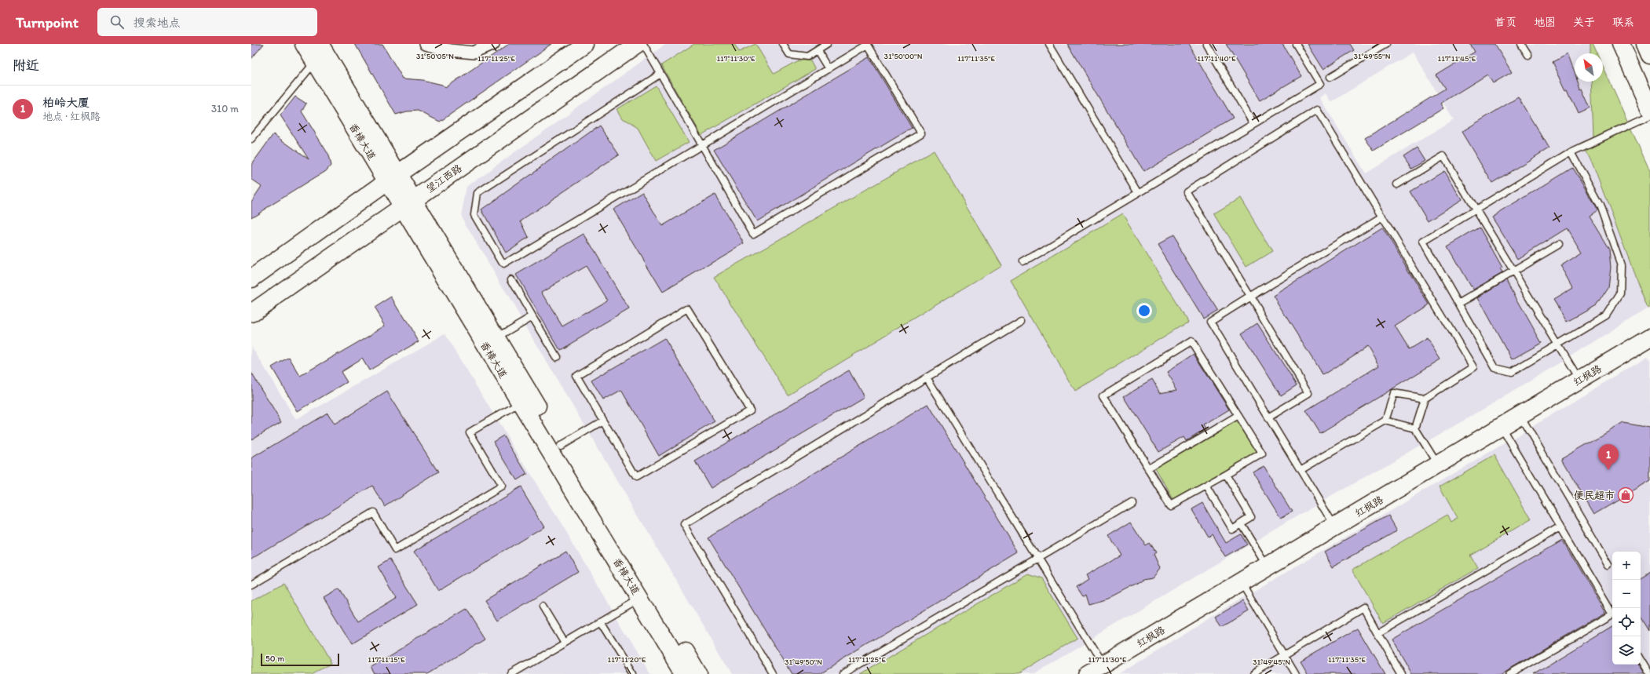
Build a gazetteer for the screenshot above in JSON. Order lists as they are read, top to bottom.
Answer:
{
  "streets": {
    "main road": ["香樟大道", "望江西路", "红枫路"]
  },
  "crossings": [
    ["香樟大道", "望江西路"]
  ],
  "places": {
    "shop": ["便民超市"]
  },
  "scale_bar": "50 m",
  "north": "top left",
  "page": {
    "header": "Turnpoint",
    "search": "搜索地点",
    "nav": [
      "首页",
      "地图",
      "关于",
      "联系"
    ],
    "heading": "附近",
    "list": [
      {
        "mark": "1",
        "name": "柏岭大厦",
        "note": "地点 · 红枫路",
        "value": "310 m"
      }
    ],
    "pins": "1",
    "map_buttons": ["+", "−"],
    "scale": "50 m"
  },
  "coordinates": [
    "31°50'05\"N",
    "31°50'00\"N",
    "31°49'55\"N",
    "117°11'25\"E",
    "117°11'30\"E",
    "117°11'35\"E",
    "117°11'40\"E",
    "117°11'45\"E",
    "117°11'15\"E",
    "117°11'20\"E",
    "31°49'50\"N",
    "31°49'45\"N"
  ]
}
